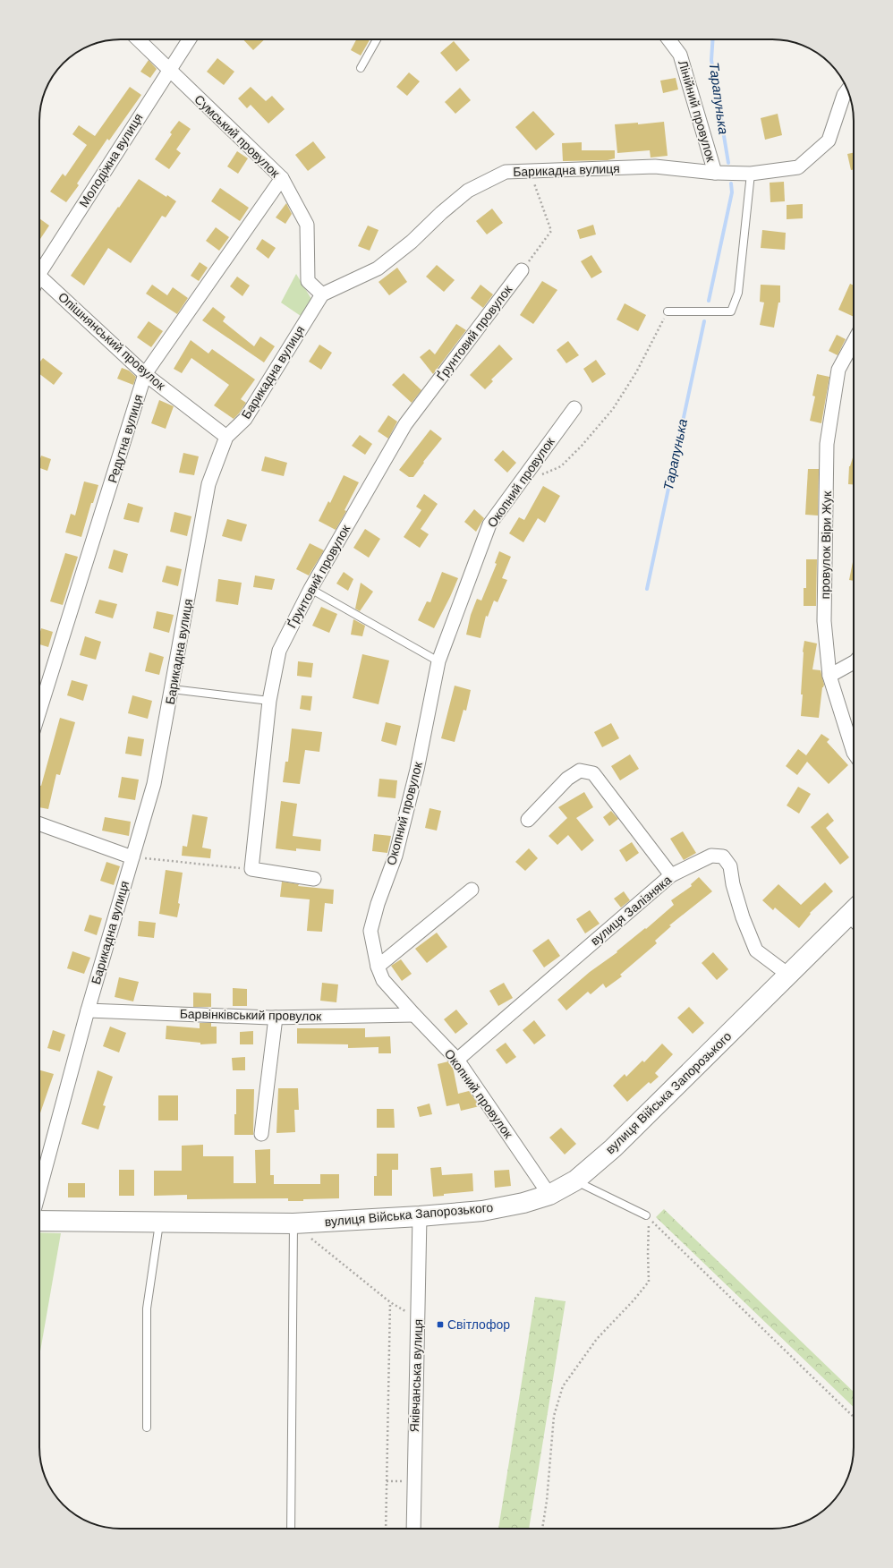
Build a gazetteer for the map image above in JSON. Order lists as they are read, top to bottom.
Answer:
{
  "streets": {
    "street": [
      "Лінійний провулок",
      "Сумський провулок",
      "Молодіжна вулиця",
      "Барикадна вулиця",
      "Ґрунтовий провулок",
      "Опішнянський провулок",
      "Редутна вулиця",
      "Окопний провулок",
      "провулок Віри Жук",
      "вулиця Залізняка",
      "Барвінківський провулок",
      "вулиця Війська Запорозького",
      "Яківчанська вулиця"
    ]
  },
  "crossings": [
    ["Лінійний провулок", "Барикадна вулиця"],
    ["Сумський провулок", "Молодіжна вулиця"],
    ["Сумський провулок", "Барикадна вулиця"],
    ["Сумський провулок", "Редутна вулиця"],
    ["Барикадна вулиця", "Опішнянський провулок"],
    ["Барикадна вулиця", "Барвінківський провулок"],
    ["Опішнянський провулок", "Редутна вулиця"],
    ["Окопний провулок", "вулиця Залізняка"],
    ["Окопний провулок", "Барвінківський провулок"],
    ["Окопний провулок", "вулиця Війська Запорозького"],
    ["вулиця Залізняка", "вулиця Війська Запорозького"],
    ["вулиця Війська Запорозького", "Яківчанська вулиця"]
  ],
  "water": ["Тарапунька"],
  "places": {
    "transit": ["Світлофор"]
  }
}
